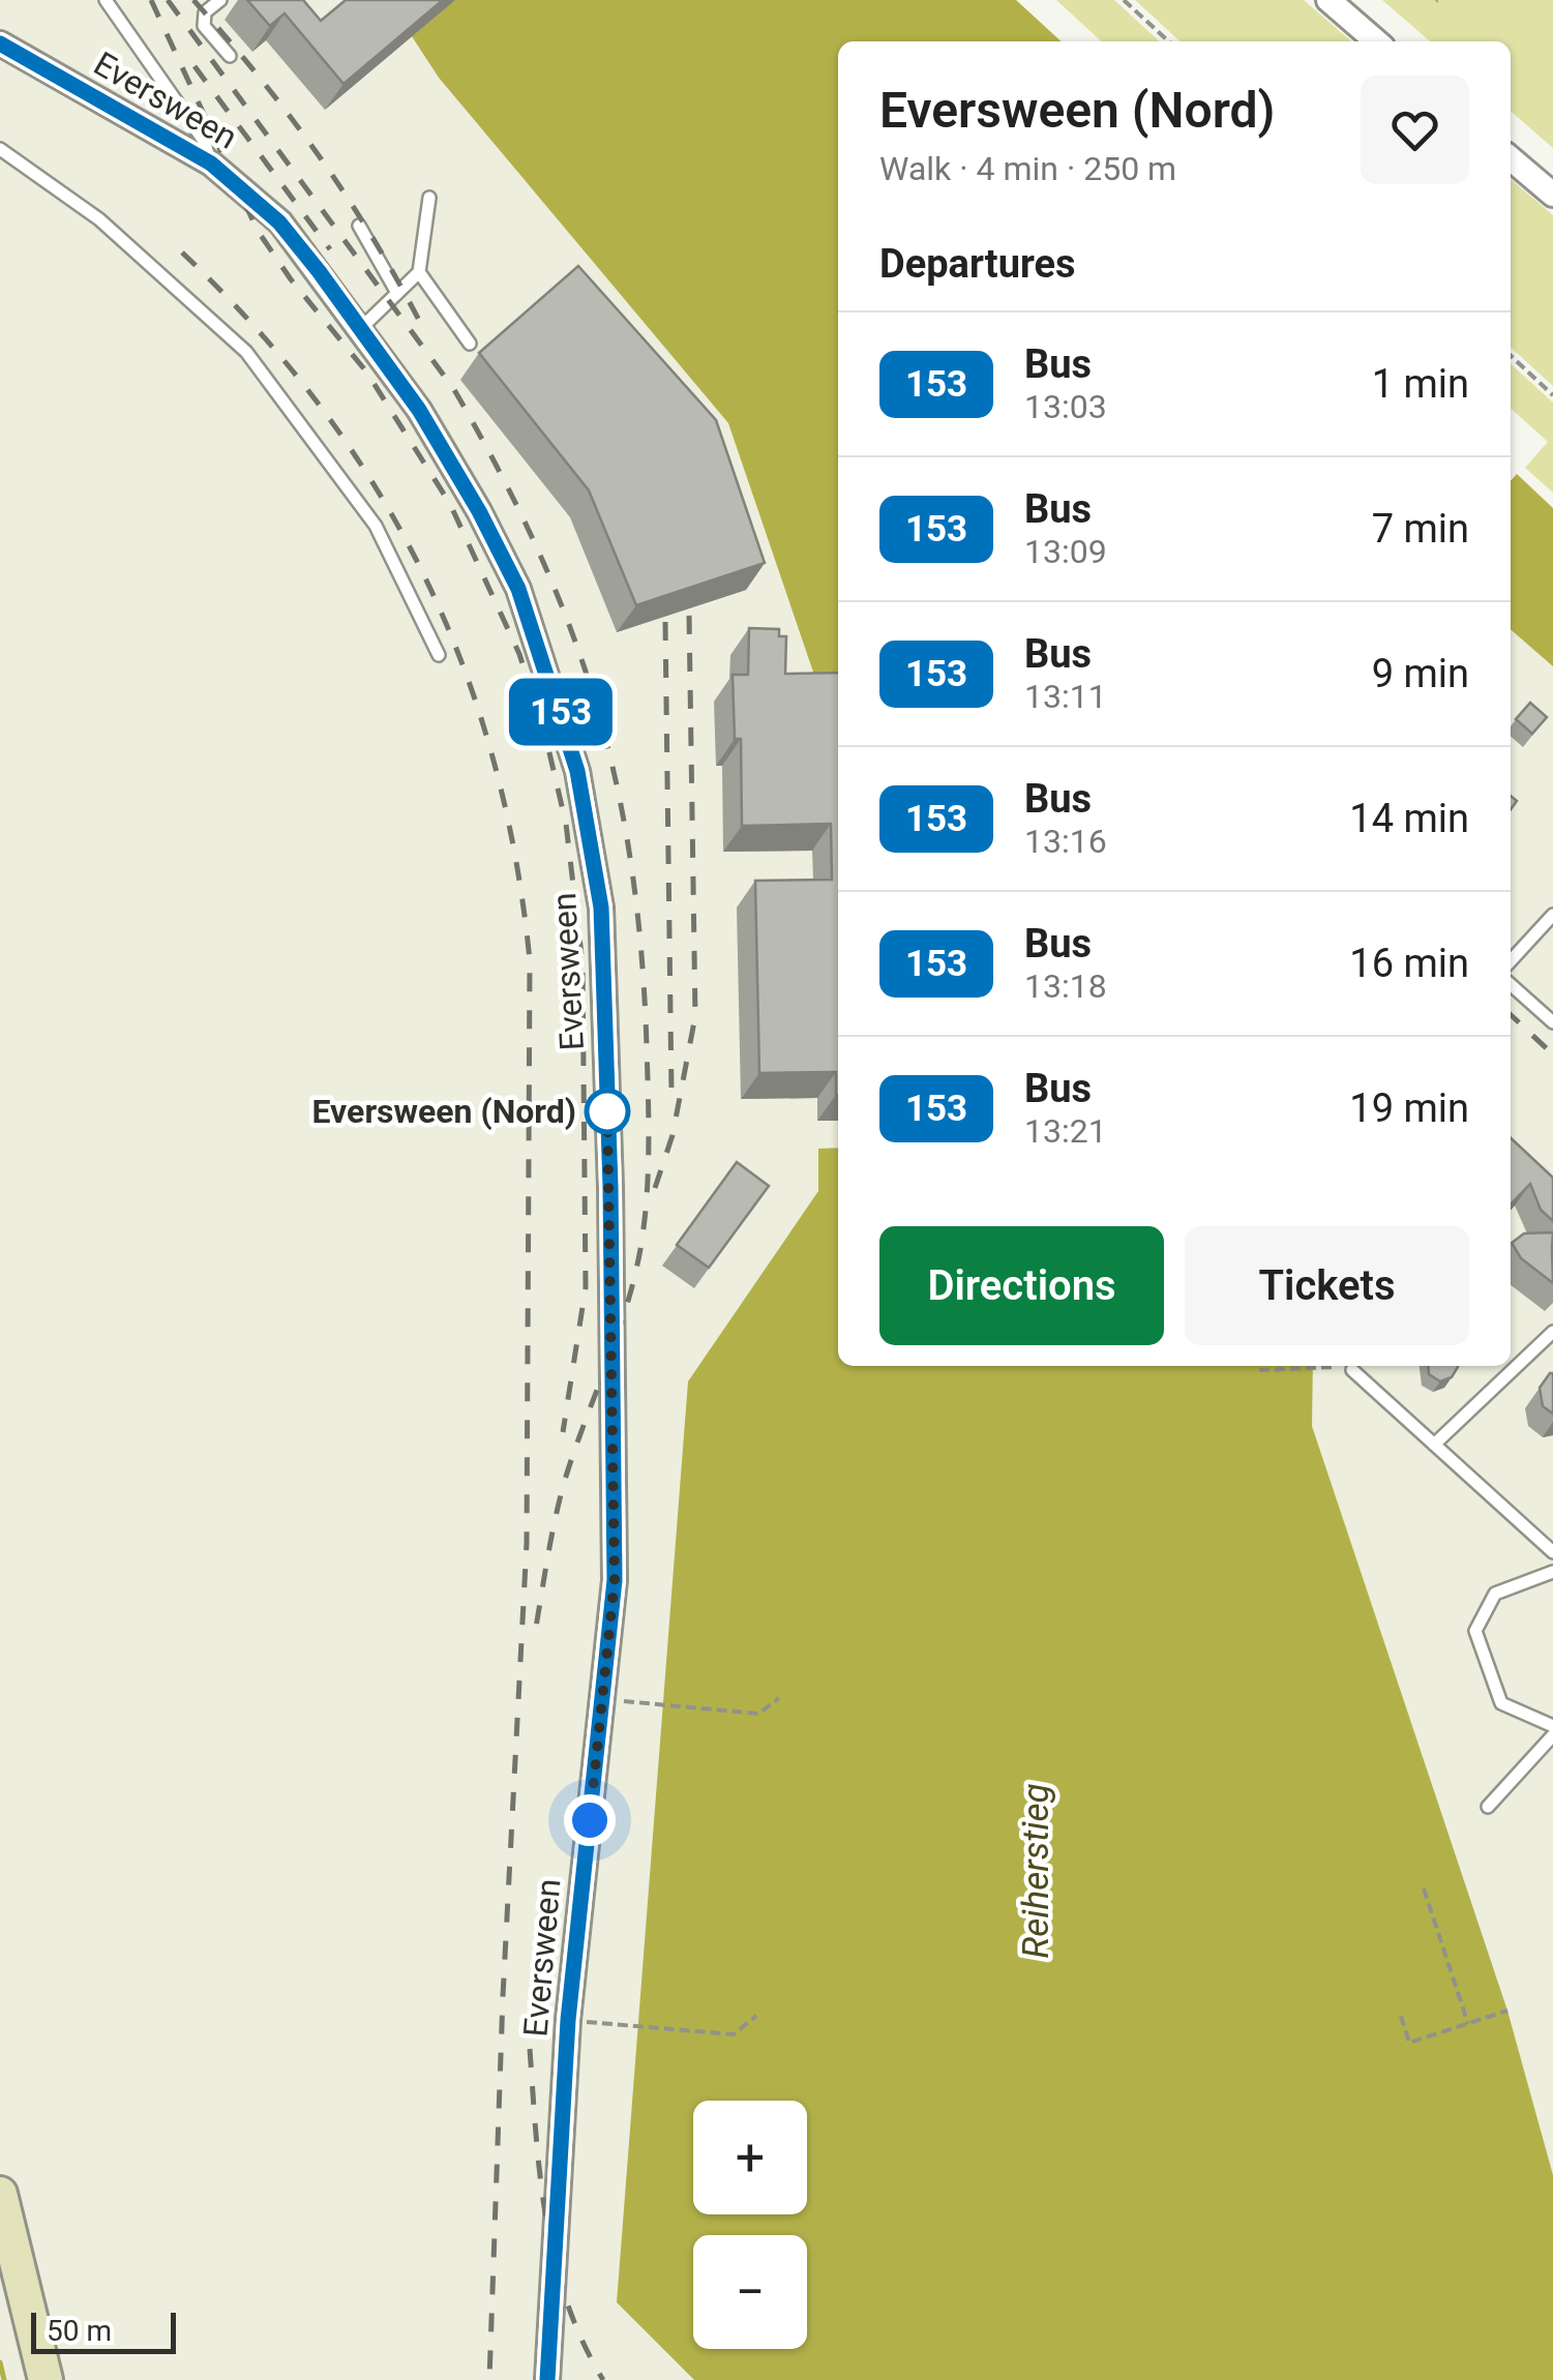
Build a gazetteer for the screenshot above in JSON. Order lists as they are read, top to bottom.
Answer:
{
  "streets": {
    "street": ["Eversween"]
  },
  "water": ["Reiherstieg"],
  "places": ["Eversween (Nord)"],
  "lines": ["bus line 153"],
  "scale_bar": "50 m",
  "page": {
    "on_map": "153",
    "heading": [
      ["Eversween (Nord)", "Walk · 4 min · 250 m"],
      "Departures"
    ],
    "list": [
      {
        "mark": "153",
        "name": "Bus",
        "note": "13:03",
        "value": "1 min"
      },
      {
        "mark": "153",
        "name": "Bus",
        "note": "13:09",
        "value": "7 min"
      },
      {
        "mark": "153",
        "name": "Bus",
        "note": "13:11",
        "value": "9 min"
      },
      {
        "mark": "153",
        "name": "Bus",
        "note": "13:16",
        "value": "14 min"
      },
      {
        "mark": "153",
        "name": "Bus",
        "note": "13:18",
        "value": "16 min"
      },
      {
        "mark": "153",
        "name": "Bus",
        "note": "13:21",
        "value": "19 min"
      }
    ],
    "buttons": ["Directions", "Tickets"],
    "map_buttons": ["+", "−"],
    "scale": "50 m"
  }
}
